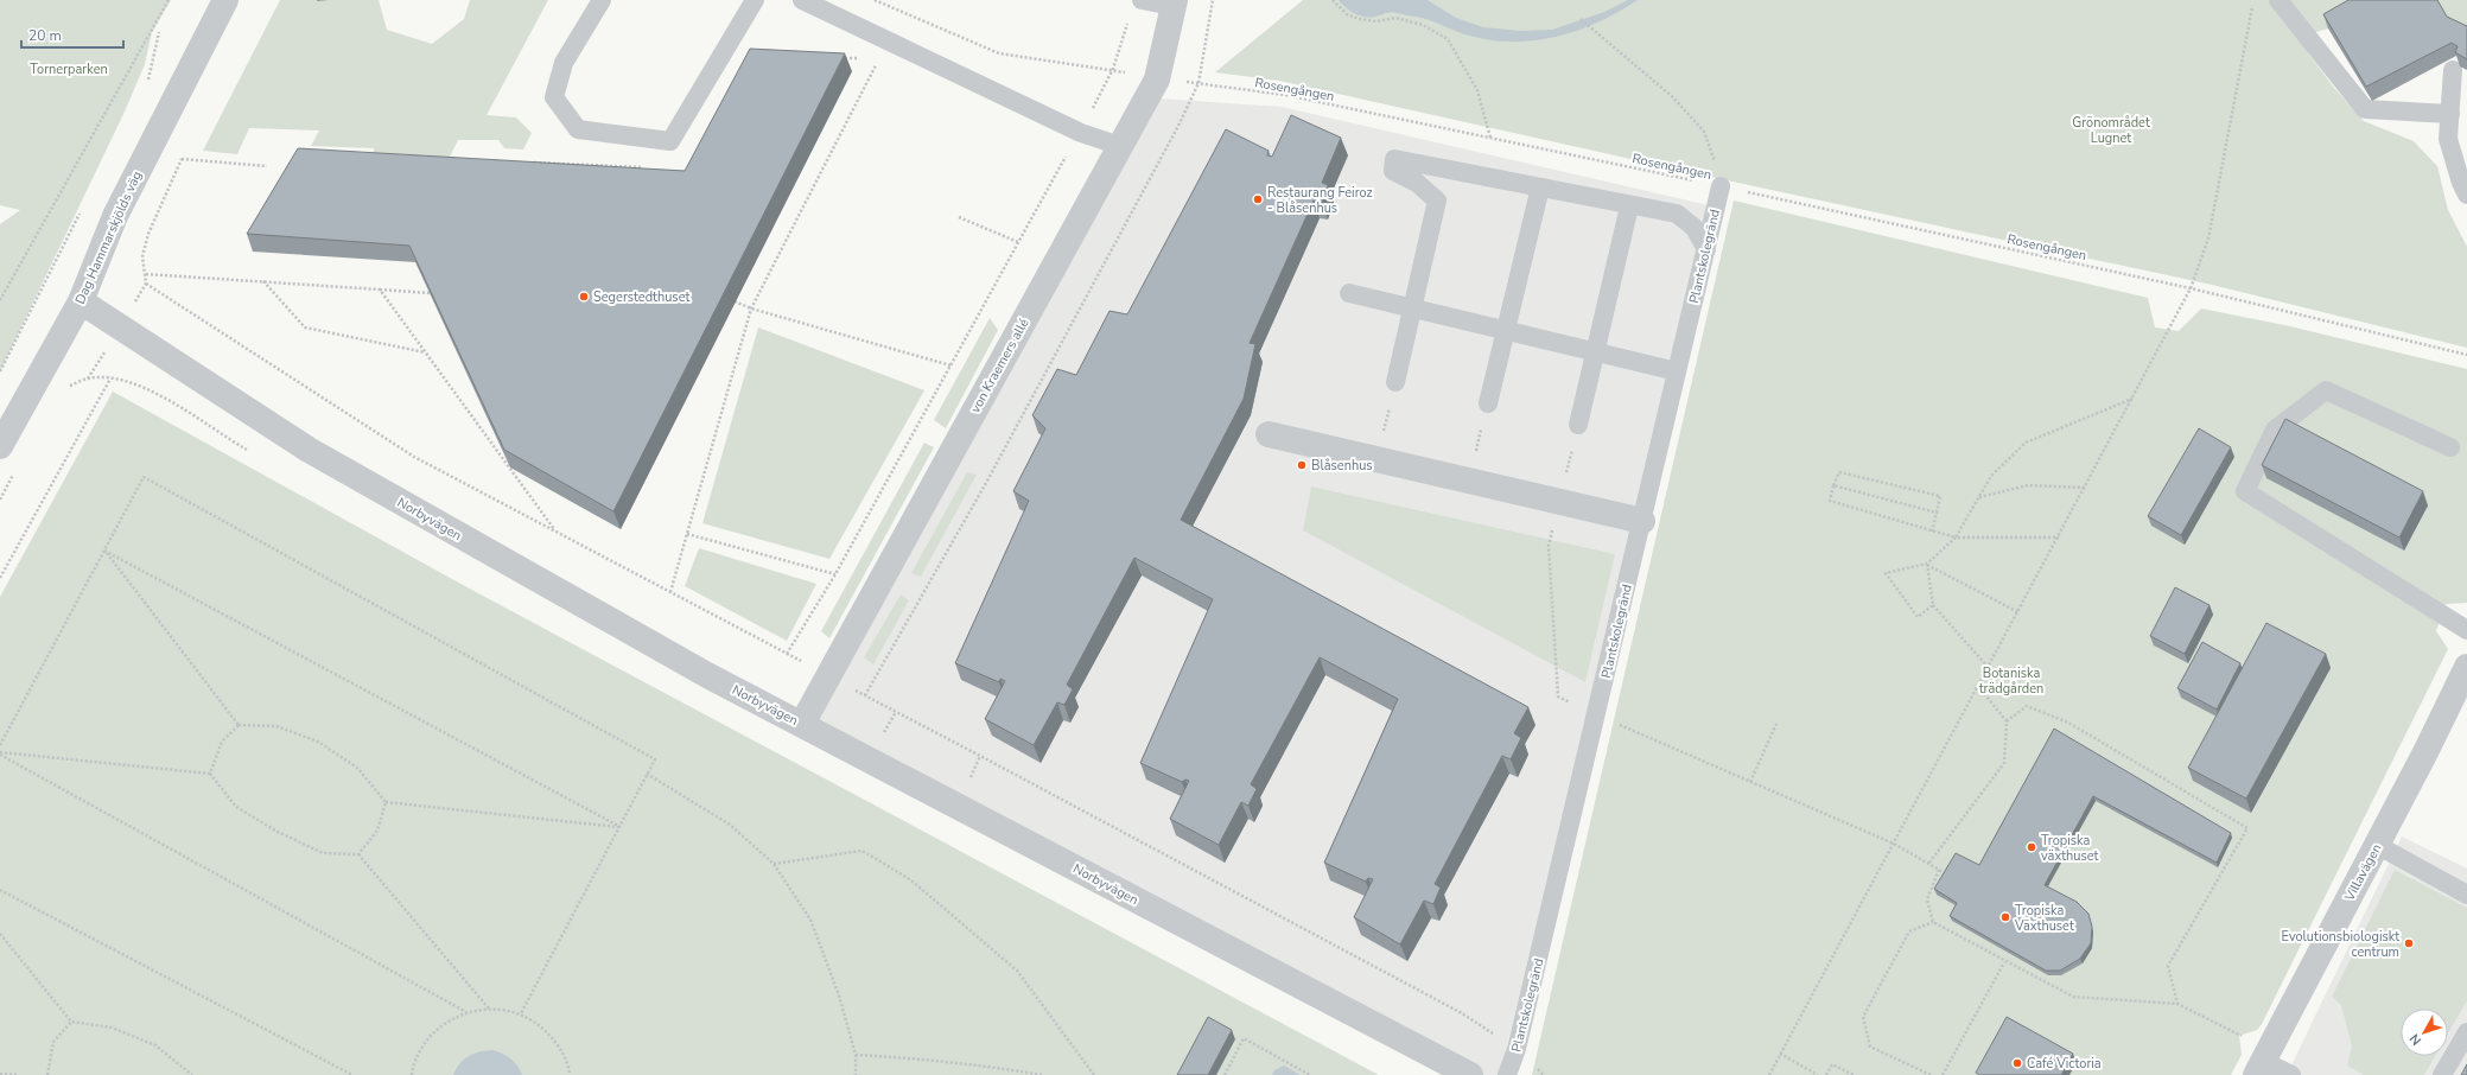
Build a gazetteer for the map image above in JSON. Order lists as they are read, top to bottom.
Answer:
{
  "streets": {
    "street": [
      "Dag Hammarskjölds väg",
      "von Kraemers allé",
      "Norbyvägen",
      "Villavägen"
    ],
    "lane": ["Plantskolegränd"],
    "path": ["Rosengången"]
  },
  "crossings": [
    ["Rosengången", "Plantskolegränd"],
    ["Rosengången", "von Kraemers allé"],
    ["Dag Hammarskjölds väg", "Norbyvägen"],
    ["von Kraemers allé", "Norbyvägen"]
  ],
  "parks": ["Tornerparken", "Grönområdet Lugnet", "Botaniska trädgården"],
  "places": [
    "Restaurang Feiroz - Blåsenhus",
    "Segerstedthuset",
    "Blåsenhus",
    "Tropiska växthuset",
    "Tropiska Växthuset",
    "Evolutionsbiologiskt centrum",
    "Café Victoria"
  ],
  "scale_bar": "20 m",
  "north": "bottom left"
}
